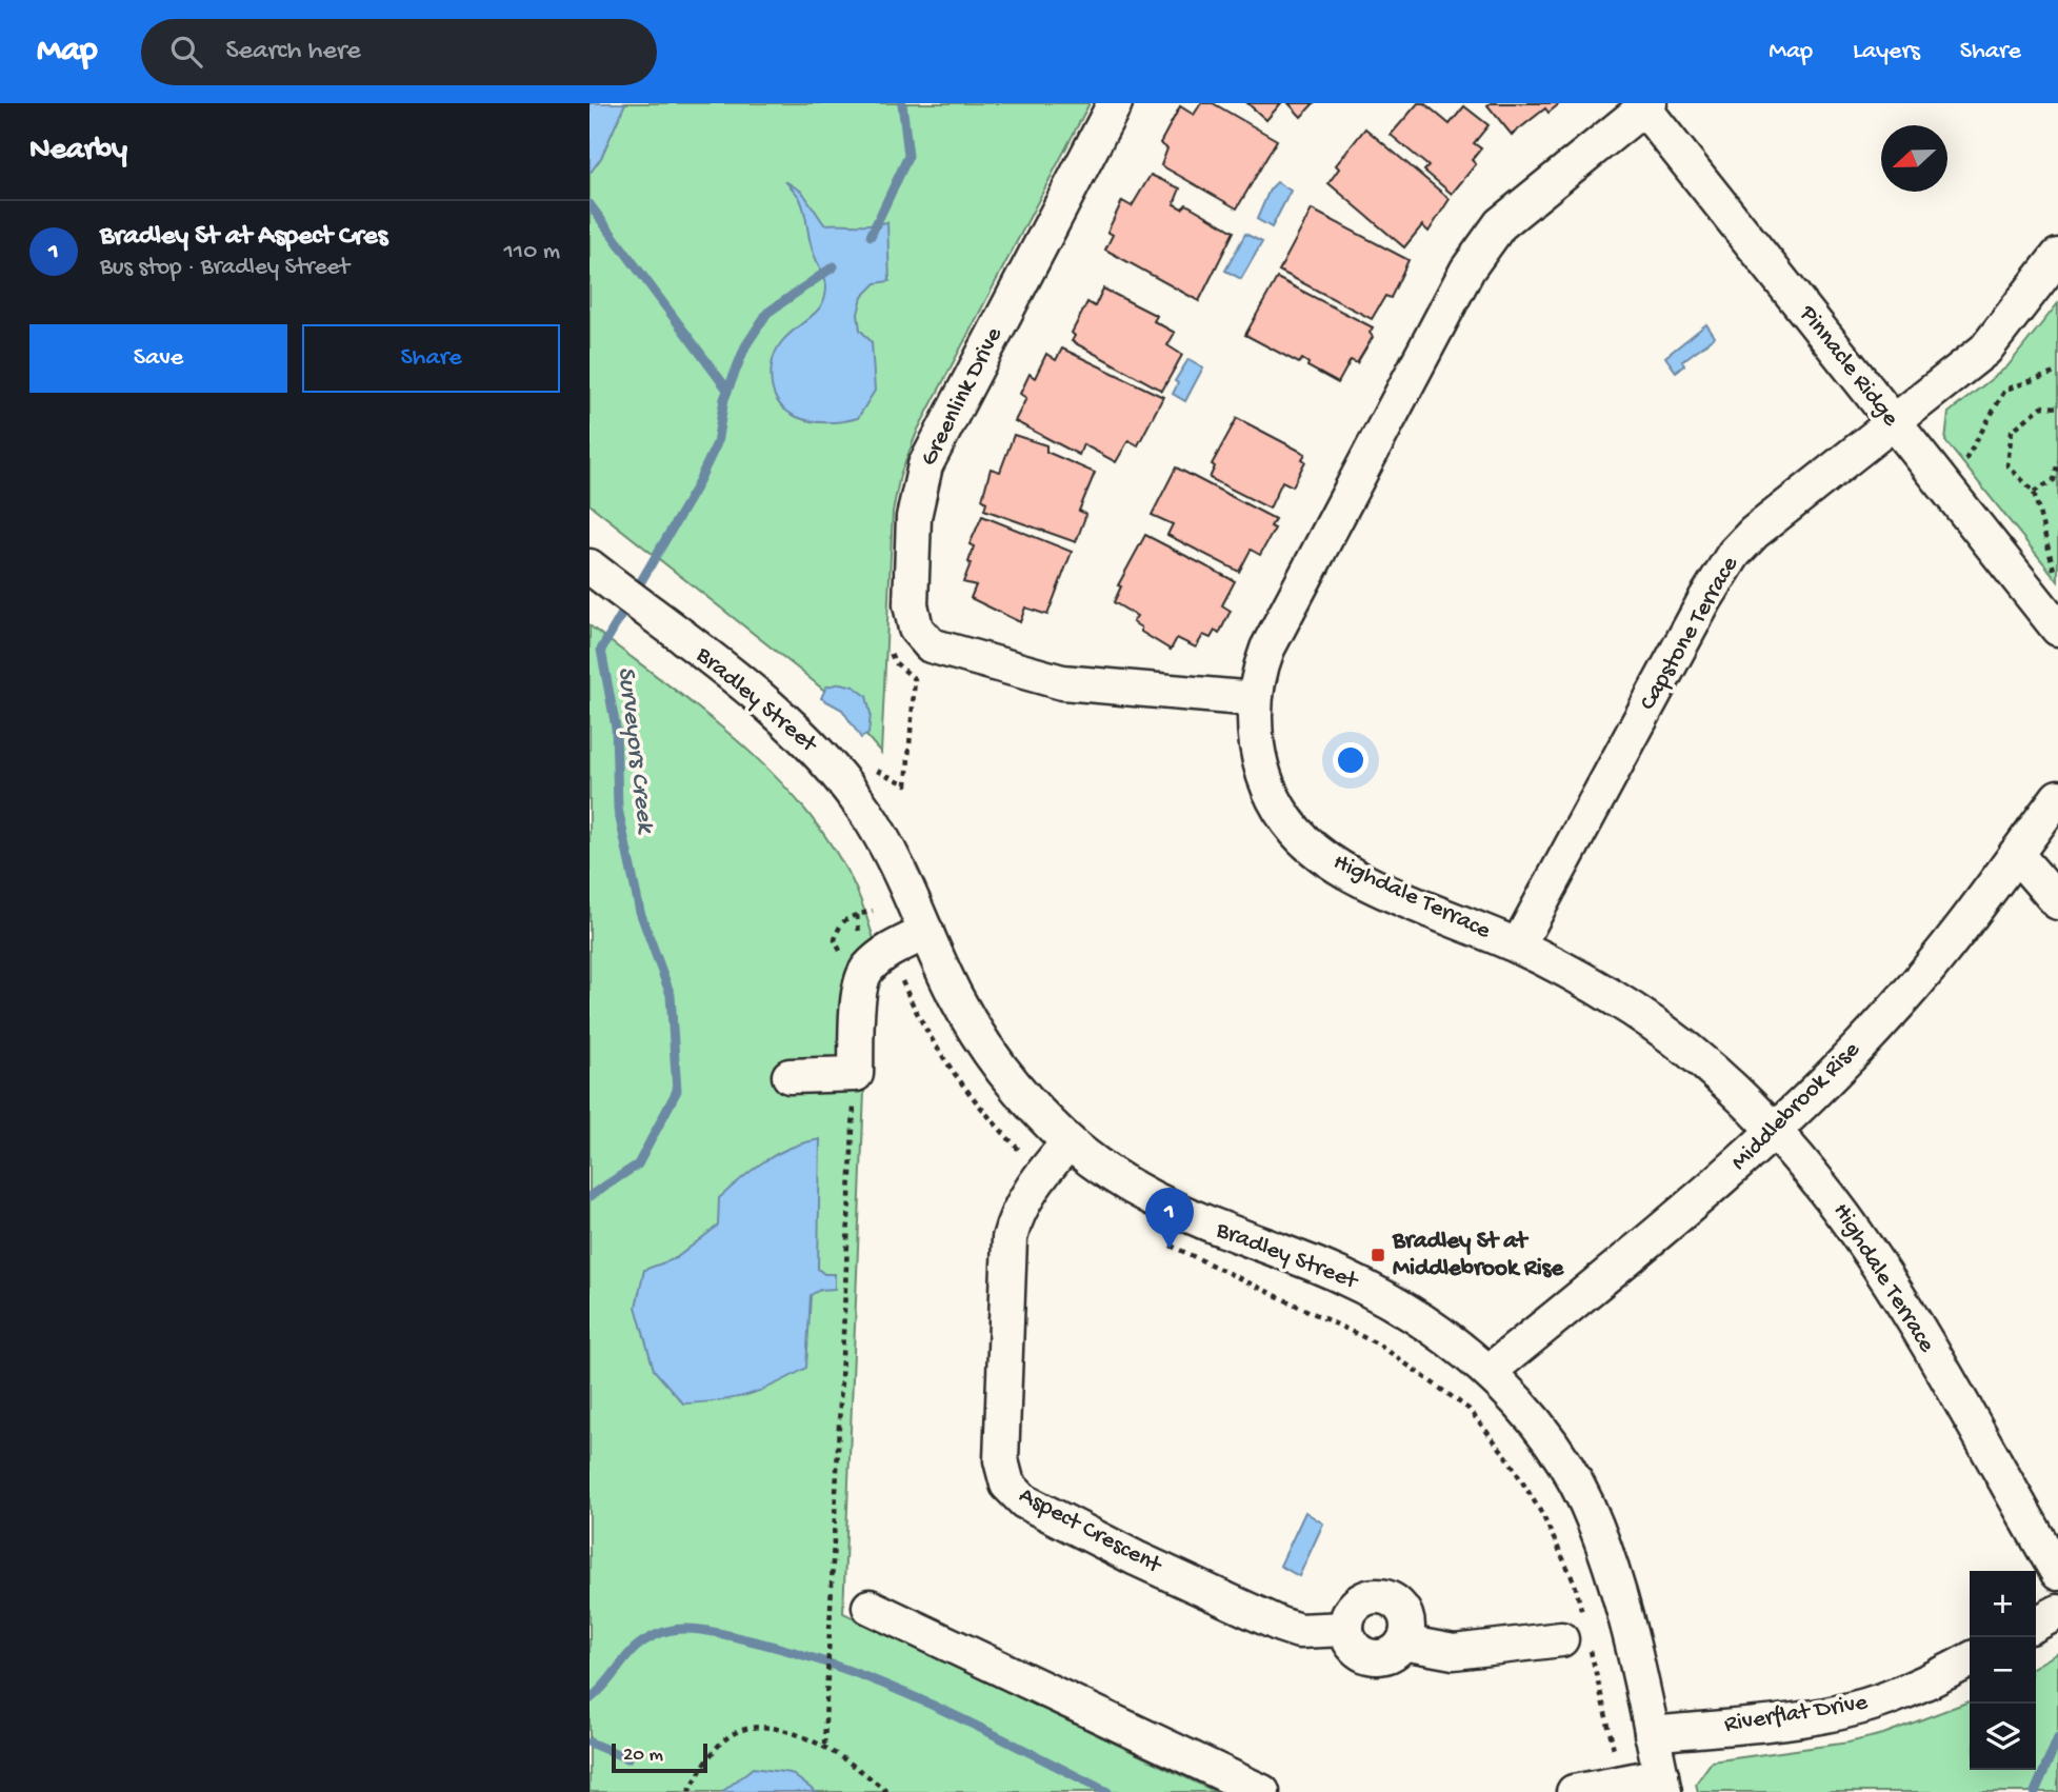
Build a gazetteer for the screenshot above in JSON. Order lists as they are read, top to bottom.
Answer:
{
  "streets": {
    "street": [
      "Pinnacle Ridge",
      "Greenlink Drive",
      "Capstone Terrace",
      "Bradley Street",
      "Highdale Terrace",
      "Middlebrook Rise",
      "Aspect Crescent",
      "Riverflat Drive"
    ]
  },
  "crossings": [
    ["Pinnacle Ridge", "Capstone Terrace"],
    ["Pinnacle Ridge", "Highdale Terrace"],
    ["Greenlink Drive", "Highdale Terrace"],
    ["Capstone Terrace", "Highdale Terrace"],
    ["Bradley Street", "Middlebrook Rise"],
    ["Bradley Street", "Aspect Crescent"],
    ["Bradley Street", "Riverflat Drive"],
    ["Highdale Terrace", "Middlebrook Rise"]
  ],
  "water": ["Surveyors Creek"],
  "places": {
    "transit": ["Bradley St at Middlebrook Rise"]
  },
  "scale_bar": "20 m",
  "north": "left",
  "page": {
    "header": "Map",
    "search": "Search here",
    "nav": ["Map", "Layers", "Share"],
    "heading": "Nearby",
    "list": [
      {
        "mark": "1",
        "name": "Bradley St at Aspect Cres",
        "note": "Bus stop · Bradley Street",
        "value": "110 m"
      }
    ],
    "buttons": ["Save", "Share"],
    "pins": "1",
    "map_buttons": ["+", "−"],
    "scale": "20 m"
  }
}
